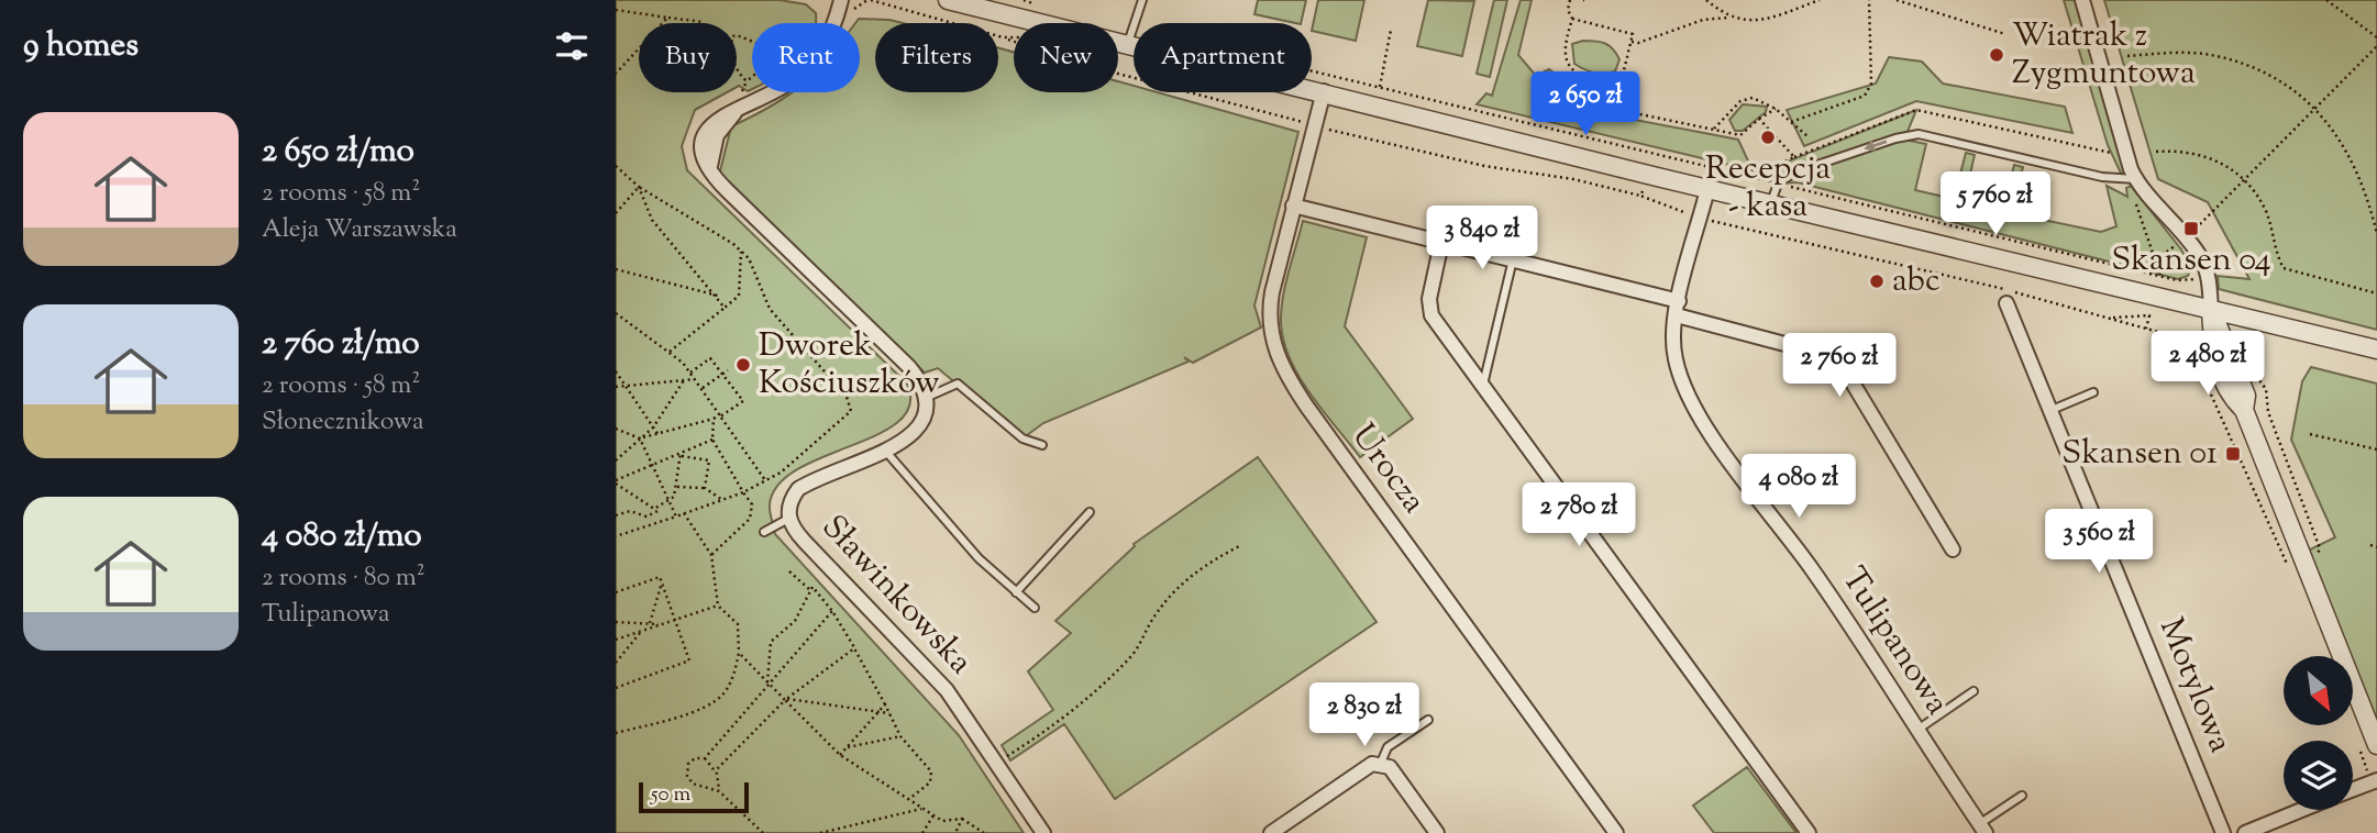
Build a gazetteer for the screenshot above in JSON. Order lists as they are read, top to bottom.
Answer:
{
  "streets": {
    "street": [
      "Urocza",
      "Sławinkowska",
      "Tulipanowa",
      "Motylowa"
    ]
  },
  "places": {
    "other": [
      "Wiatrak z Zygmuntowa",
      "Recepcja - kasa",
      "abc",
      "Dworek Kościuszków"
    ],
    "transit": ["Skansen 04", "Skansen 01"]
  },
  "scale_bar": "50 m",
  "north": "bottom right",
  "page": {
    "heading": "9 homes",
    "chip": [
      "Buy",
      "Rent",
      "Filters",
      "New",
      "Apartment"
    ],
    "price": [
      "2 650 zł",
      "5 760 zł",
      "3 840 zł",
      "2 480 zł",
      "2 760 zł",
      "4 080 zł",
      "2 780 zł",
      "3 560 zł",
      "2 830 zł"
    ],
    "list": [
      {
        "name": "2 650 zł/mo",
        "note": "2 rooms · 58 m² · Aleja Warszawska"
      },
      {
        "name": "2 760 zł/mo",
        "note": "2 rooms · 58 m² · Słonecznikowa"
      },
      {
        "name": "4 080 zł/mo",
        "note": "2 rooms · 80 m² · Tulipanowa"
      }
    ],
    "scale": "50 m"
  }
}
